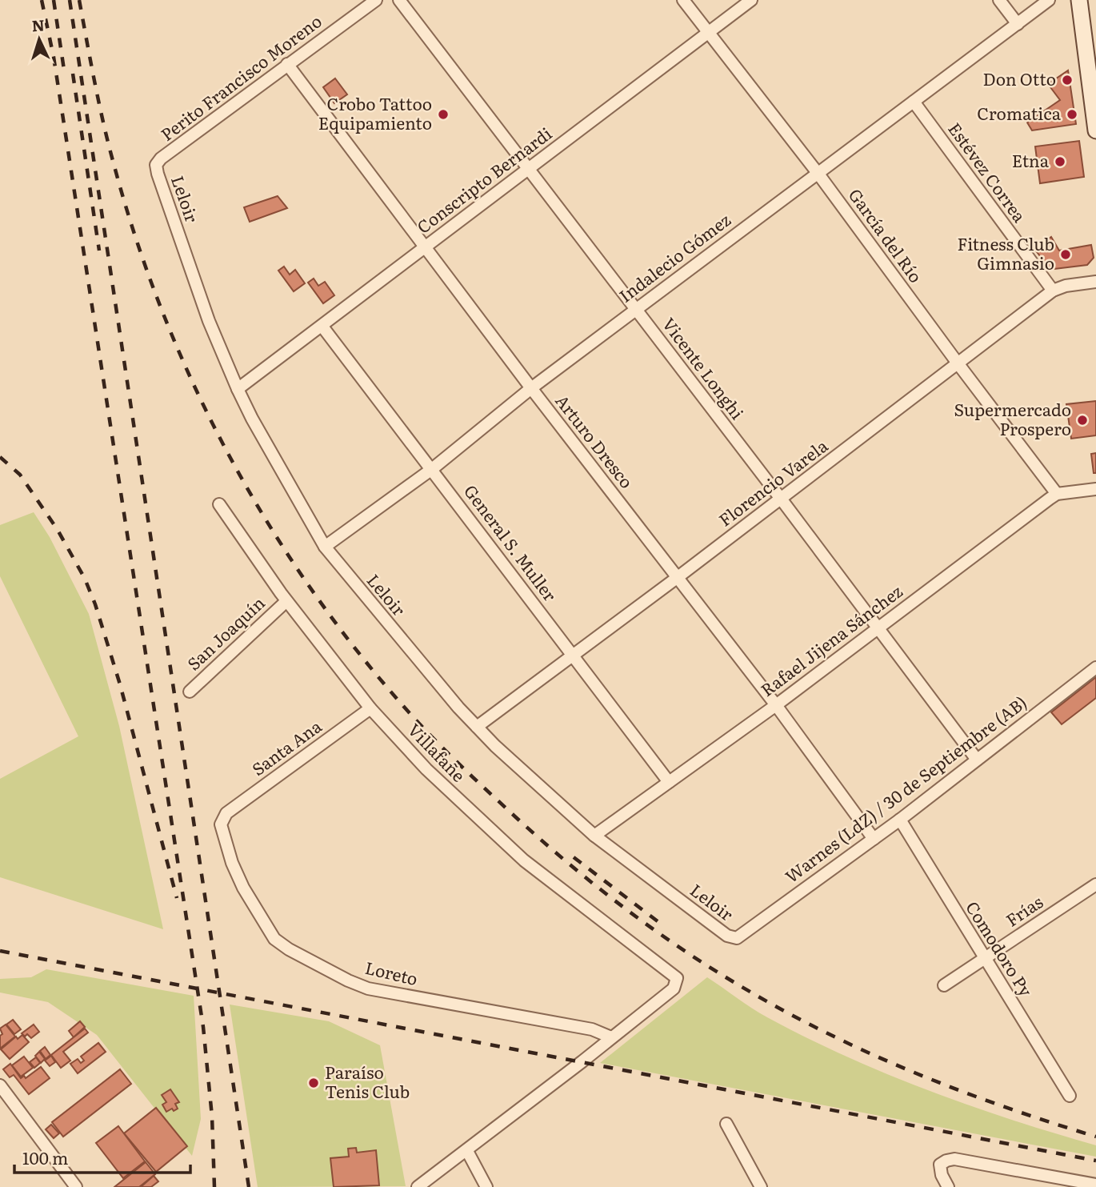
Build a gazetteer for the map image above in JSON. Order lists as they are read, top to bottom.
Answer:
{
  "streets": {
    "street": [
      "Perito Francisco Moreno",
      "Estévez Correa",
      "Conscripto Bernardi",
      "Leloir",
      "García del Río",
      "Indalecio Gómez",
      "Vicente Longhi",
      "Arturo Dresco",
      "Florencio Varela",
      "General S. Muller",
      "San Joaquín",
      "Rafael Jijena Sánchez",
      "Santa Ana",
      "Villafañe",
      "Warnes (LdZ) / 30 de Septiembre (AB)",
      "Frías",
      "Comodoro Py",
      "Loreto"
    ]
  },
  "crossings": [
    ["Perito Francisco Moreno", "Leloir"],
    ["Perito Francisco Moreno", "Arturo Dresco"],
    ["Estévez Correa", "Indalecio Gómez"],
    ["Estévez Correa", "Florencio Varela"],
    ["Conscripto Bernardi", "Leloir"],
    ["Conscripto Bernardi", "García del Río"],
    ["Conscripto Bernardi", "Vicente Longhi"],
    ["Conscripto Bernardi", "Arturo Dresco"],
    ["Conscripto Bernardi", "General S. Muller"],
    ["Leloir", "Indalecio Gómez"],
    ["Leloir", "Florencio Varela"],
    ["Leloir", "Rafael Jijena Sánchez"],
    ["Leloir", "Warnes (LdZ) / 30 de Septiembre (AB)"],
    ["García del Río", "Indalecio Gómez"],
    ["García del Río", "Florencio Varela"],
    ["García del Río", "Rafael Jijena Sánchez"],
    ["Indalecio Gómez", "Vicente Longhi"],
    ["Indalecio Gómez", "Arturo Dresco"],
    ["Indalecio Gómez", "General S. Muller"],
    ["Vicente Longhi", "Florencio Varela"],
    ["Vicente Longhi", "Rafael Jijena Sánchez"],
    ["Vicente Longhi", "Warnes (LdZ) / 30 de Septiembre (AB)"],
    ["Arturo Dresco", "Florencio Varela"],
    ["Arturo Dresco", "Rafael Jijena Sánchez"],
    ["Arturo Dresco", "Warnes (LdZ) / 30 de Septiembre (AB)"],
    ["Florencio Varela", "General S. Muller"],
    ["General S. Muller", "Rafael Jijena Sánchez"],
    ["San Joaquín", "Villafañe"],
    ["Santa Ana", "Villafañe"],
    ["Santa Ana", "Loreto"],
    ["Villafañe", "Loreto"],
    ["Warnes (LdZ) / 30 de Septiembre (AB)", "Comodoro Py"],
    ["Frías", "Comodoro Py"]
  ],
  "places": [
    "Don Otto",
    "Crobo Tattoo Equipamiento",
    "Cromatica",
    "Etna",
    "Fitness Club Gimnasio",
    "Supermercado Prospero",
    "Paraíso Tenis Club"
  ],
  "scale_bar": "100 m",
  "north": "top"
}
